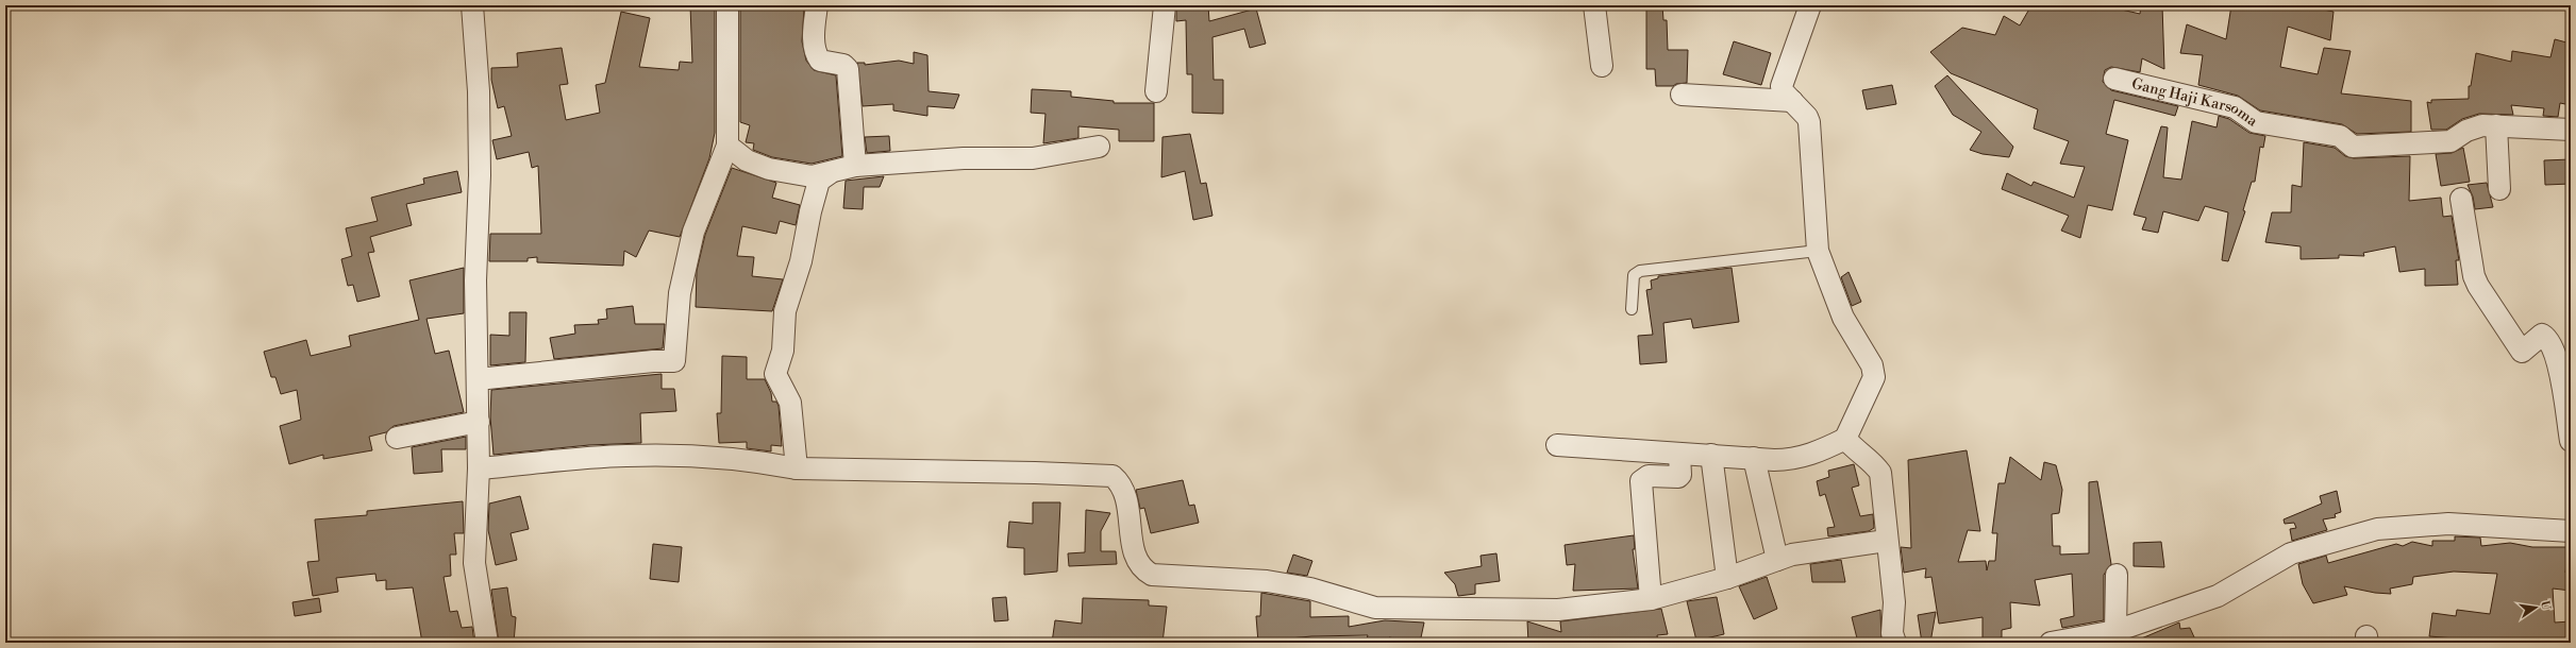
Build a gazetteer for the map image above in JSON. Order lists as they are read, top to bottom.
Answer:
{
  "streets": {
    "street": ["Gang Haji Karsoma"]
  },
  "north": "right"
}
